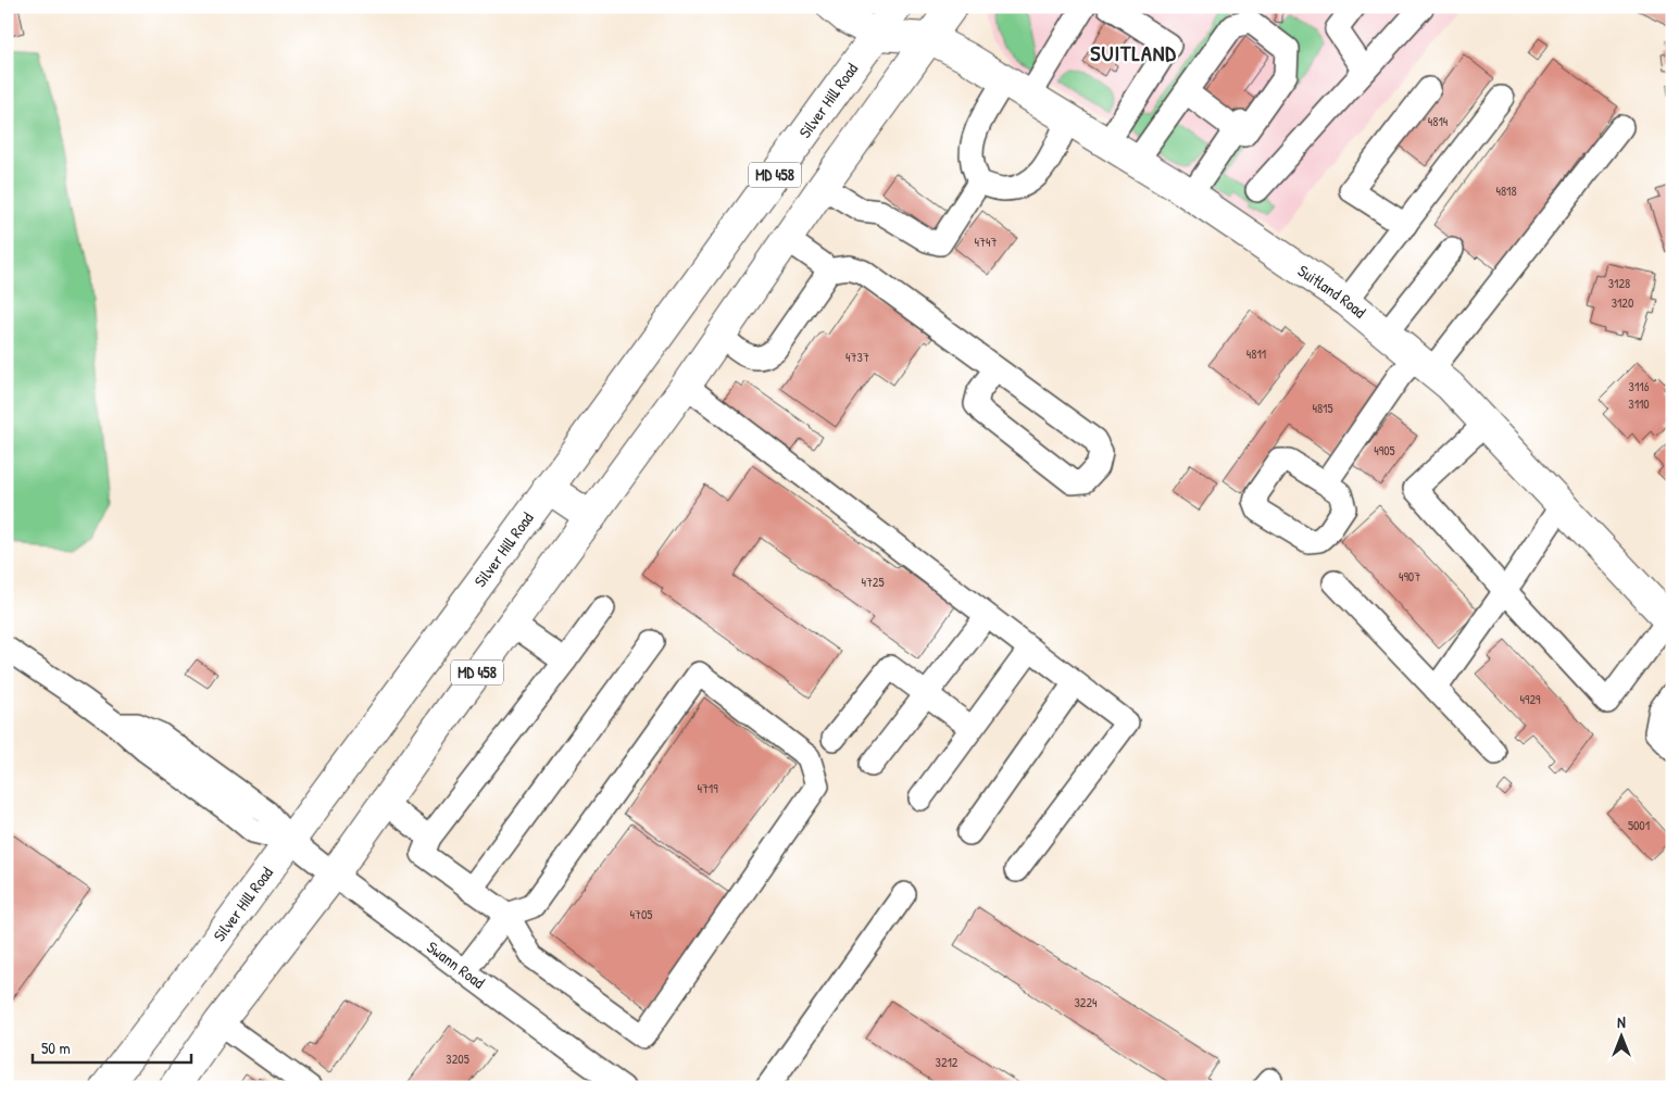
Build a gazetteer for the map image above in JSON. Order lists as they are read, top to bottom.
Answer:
{
  "streets": {
    "main road": ["Silver Hill Road", "MD 458", "Suitland Road"],
    "street": ["Swann Road"]
  },
  "crossings": [
    ["Silver Hill Road", "Suitland Road"],
    ["Silver Hill Road", "Swann Road"],
    ["MD 458", "Suitland Road"],
    ["MD 458", "Swann Road"]
  ],
  "districts": ["SUITLAND"],
  "house_numbers": [
    "4814",
    "4818",
    "4747",
    "3128",
    "3120",
    "4811",
    "4737",
    "3116",
    "3110",
    "4815",
    "4905",
    "4907",
    "4725",
    "4929",
    "4719",
    "5001",
    "4705",
    "3224",
    "3205",
    "3212"
  ],
  "scale_bar": "50 m",
  "north": "top"
}
